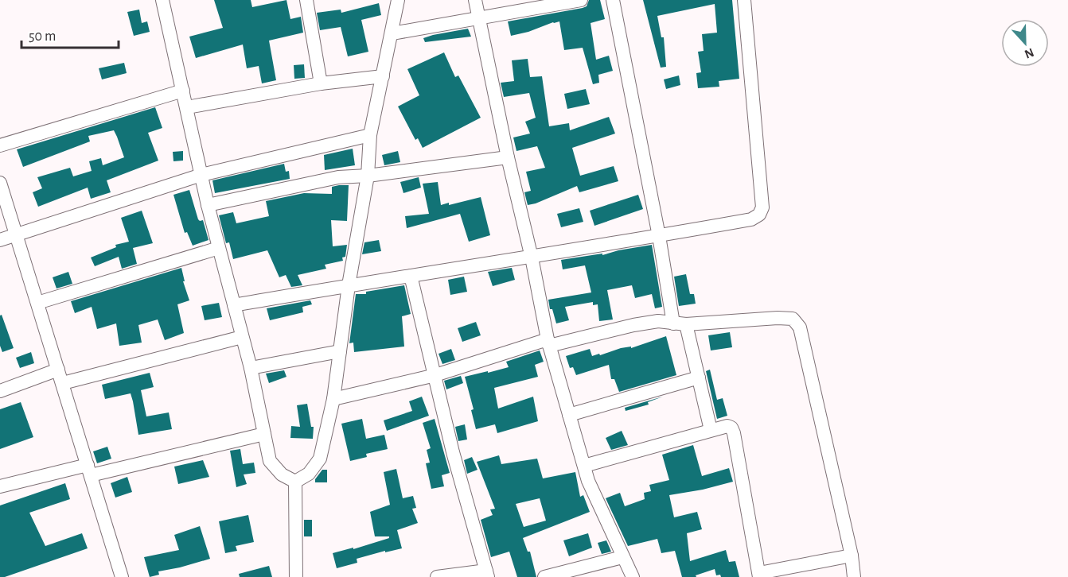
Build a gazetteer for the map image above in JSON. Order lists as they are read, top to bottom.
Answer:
{
  "scale_bar": "50 m",
  "north": "bottom"
}
